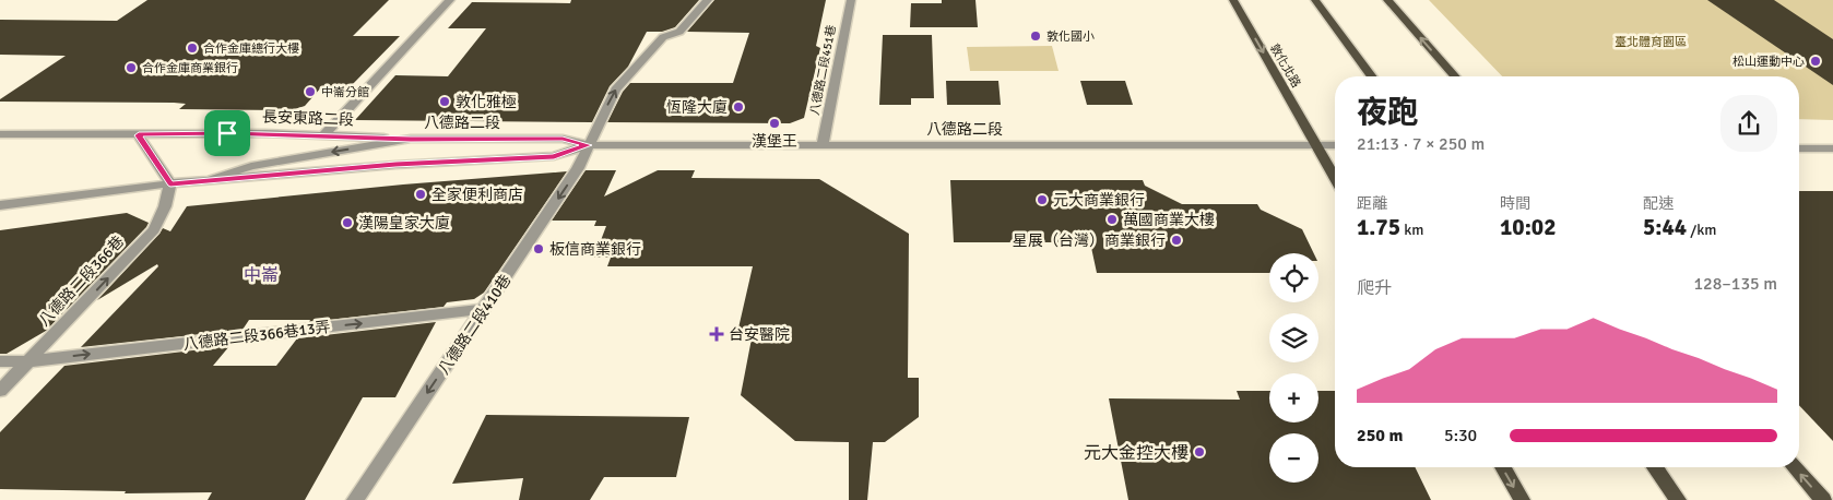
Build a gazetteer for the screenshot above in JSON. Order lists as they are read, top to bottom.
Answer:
{
  "streets": {
    "main road": ["敦化北路"],
    "street": [
      "八德路二段451巷",
      "長安東路二段",
      "八德路二段",
      "八德路二段366巷",
      "八德路二段410巷",
      "八德路二段366巷13弄"
    ]
  },
  "crossings": [
    ["敦化北路", "八德路二段"],
    ["八德路二段451巷", "八德路二段"],
    ["長安東路二段", "八德路二段"],
    ["八德路二段", "八德路二段366巷"],
    ["八德路二段", "八德路二段410巷"],
    ["八德路二段366巷", "八德路二段366巷13弄"],
    ["八德路二段410巷", "八德路二段366巷13弄"]
  ],
  "one_way": ["八德路二段366巷", "八德路二段366巷13弄"],
  "districts": ["中崙"],
  "parks": ["臺北體育園區"],
  "places": {
    "other": [
      "敦化國小",
      "合作金庫總行大樓",
      "松山運動中心",
      "合作金庫商業銀行",
      "中崙分館",
      "敦化雅極",
      "恆隆大廈",
      "漢堡王",
      "全家便利商店",
      "元大商業銀行",
      "萬國商業大樓",
      "漢陽皇家大廈",
      "星展（台灣）商業銀行",
      "板信商業銀行",
      "元大金控大樓"
    ],
    "health": ["台安醫院"]
  },
  "page": {
    "heading": ["夜跑", "21:13 · 7 × 250 m"],
    "stats": [
      ["距離", "1.75 km"],
      ["時間", "10:02"],
      ["配速", "5:44 /km"]
    ],
    "map_buttons": ["+", "−"],
    "chart": ["爬升", "128–135 m"],
    "list": [
      {
        "name": "250 m",
        "note": "5:30"
      }
    ]
  }
}
